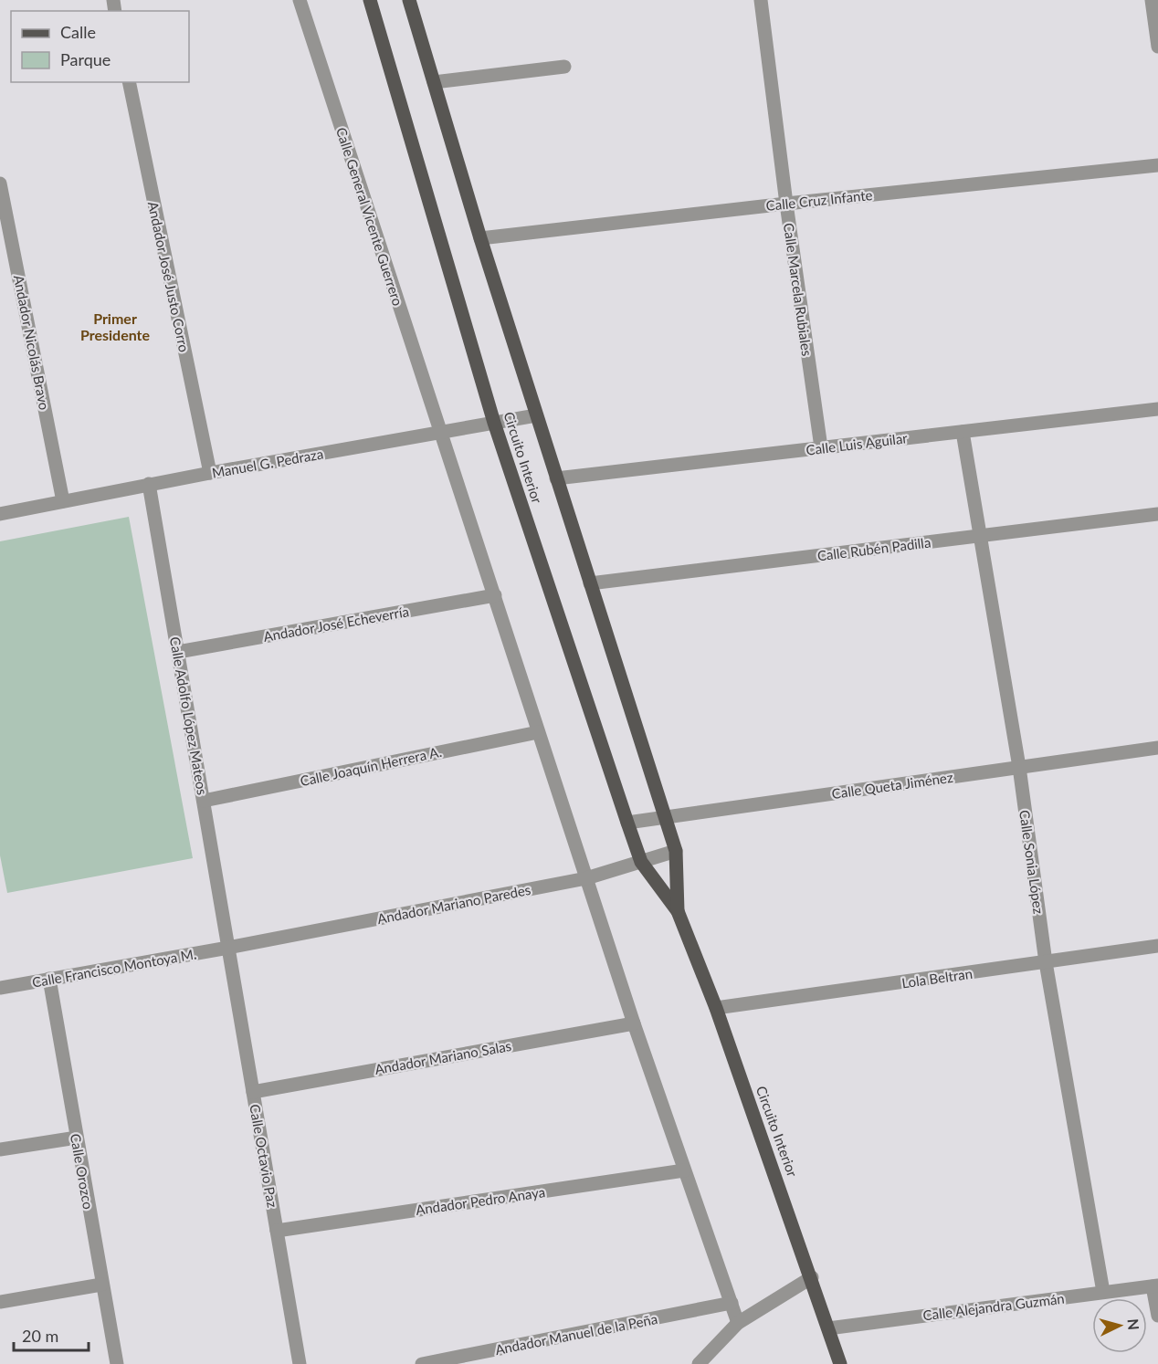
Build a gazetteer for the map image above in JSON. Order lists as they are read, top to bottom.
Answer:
{
  "streets": {
    "main road": ["Circuito Interior"],
    "street": [
      "Calle Cruz Infante",
      "Calle General Vicente Guerrero",
      "Andador José Justo Corro",
      "Calle Marcela Rubiales",
      "Andador Nicolás Bravo",
      "Calle Luis Aguilar",
      "Manuel G. Pedraza",
      "Calle Rubén Padilla",
      "Andador José Echeverría",
      "Calle Adolfo López Mateos",
      "Calle Joaquín Herrera A.",
      "Calle Queta Jiménez",
      "Calle Sonia López",
      "Andador Mariano Paredes",
      "Calle Francisco Montoya M.",
      "Lola Beltran",
      "Andador Mariano Salas",
      "Calle Octavio Paz",
      "Calle Orozco",
      "Andador Pedro Anaya",
      "Calle Alejandra Guzmán",
      "Andador Manuel de la Peña"
    ]
  },
  "crossings": [
    ["Calle Cruz Infante", "Calle Marcela Rubiales"],
    ["Calle Cruz Infante", "Circuito Interior"],
    ["Calle General Vicente Guerrero", "Manuel G. Pedraza"],
    ["Calle General Vicente Guerrero", "Andador José Echeverría"],
    ["Calle General Vicente Guerrero", "Calle Joaquín Herrera A."],
    ["Calle General Vicente Guerrero", "Andador Mariano Paredes"],
    ["Calle General Vicente Guerrero", "Andador Mariano Salas"],
    ["Calle General Vicente Guerrero", "Andador Pedro Anaya"],
    ["Calle General Vicente Guerrero", "Andador Manuel de la Peña"],
    ["Andador José Justo Corro", "Manuel G. Pedraza"],
    ["Calle Marcela Rubiales", "Calle Luis Aguilar"],
    ["Andador Nicolás Bravo", "Manuel G. Pedraza"],
    ["Calle Luis Aguilar", "Circuito Interior"],
    ["Calle Luis Aguilar", "Calle Sonia López"],
    ["Circuito Interior", "Manuel G. Pedraza"],
    ["Circuito Interior", "Calle Rubén Padilla"],
    ["Circuito Interior", "Calle Queta Jiménez"],
    ["Circuito Interior", "Andador Mariano Paredes"],
    ["Circuito Interior", "Lola Beltran"],
    ["Circuito Interior", "Calle Alejandra Guzmán"],
    ["Manuel G. Pedraza", "Calle Adolfo López Mateos"],
    ["Calle Rubén Padilla", "Calle Sonia López"],
    ["Andador José Echeverría", "Calle Adolfo López Mateos"],
    ["Calle Adolfo López Mateos", "Calle Joaquín Herrera A."],
    ["Calle Adolfo López Mateos", "Andador Mariano Paredes"],
    ["Calle Adolfo López Mateos", "Calle Francisco Montoya M."],
    ["Calle Adolfo López Mateos", "Calle Octavio Paz"],
    ["Calle Queta Jiménez", "Calle Sonia López"],
    ["Calle Sonia López", "Lola Beltran"],
    ["Calle Sonia López", "Calle Alejandra Guzmán"],
    ["Andador Mariano Paredes", "Calle Francisco Montoya M."],
    ["Andador Mariano Paredes", "Calle Octavio Paz"],
    ["Calle Francisco Montoya M.", "Calle Octavio Paz"],
    ["Calle Francisco Montoya M.", "Calle Orozco"],
    ["Andador Mariano Salas", "Calle Octavio Paz"],
    ["Calle Octavio Paz", "Andador Pedro Anaya"]
  ],
  "districts": ["Primer Presidente"],
  "legend": ["Calle", "Parque"],
  "scale_bar": "20 m",
  "north": "right"
}
